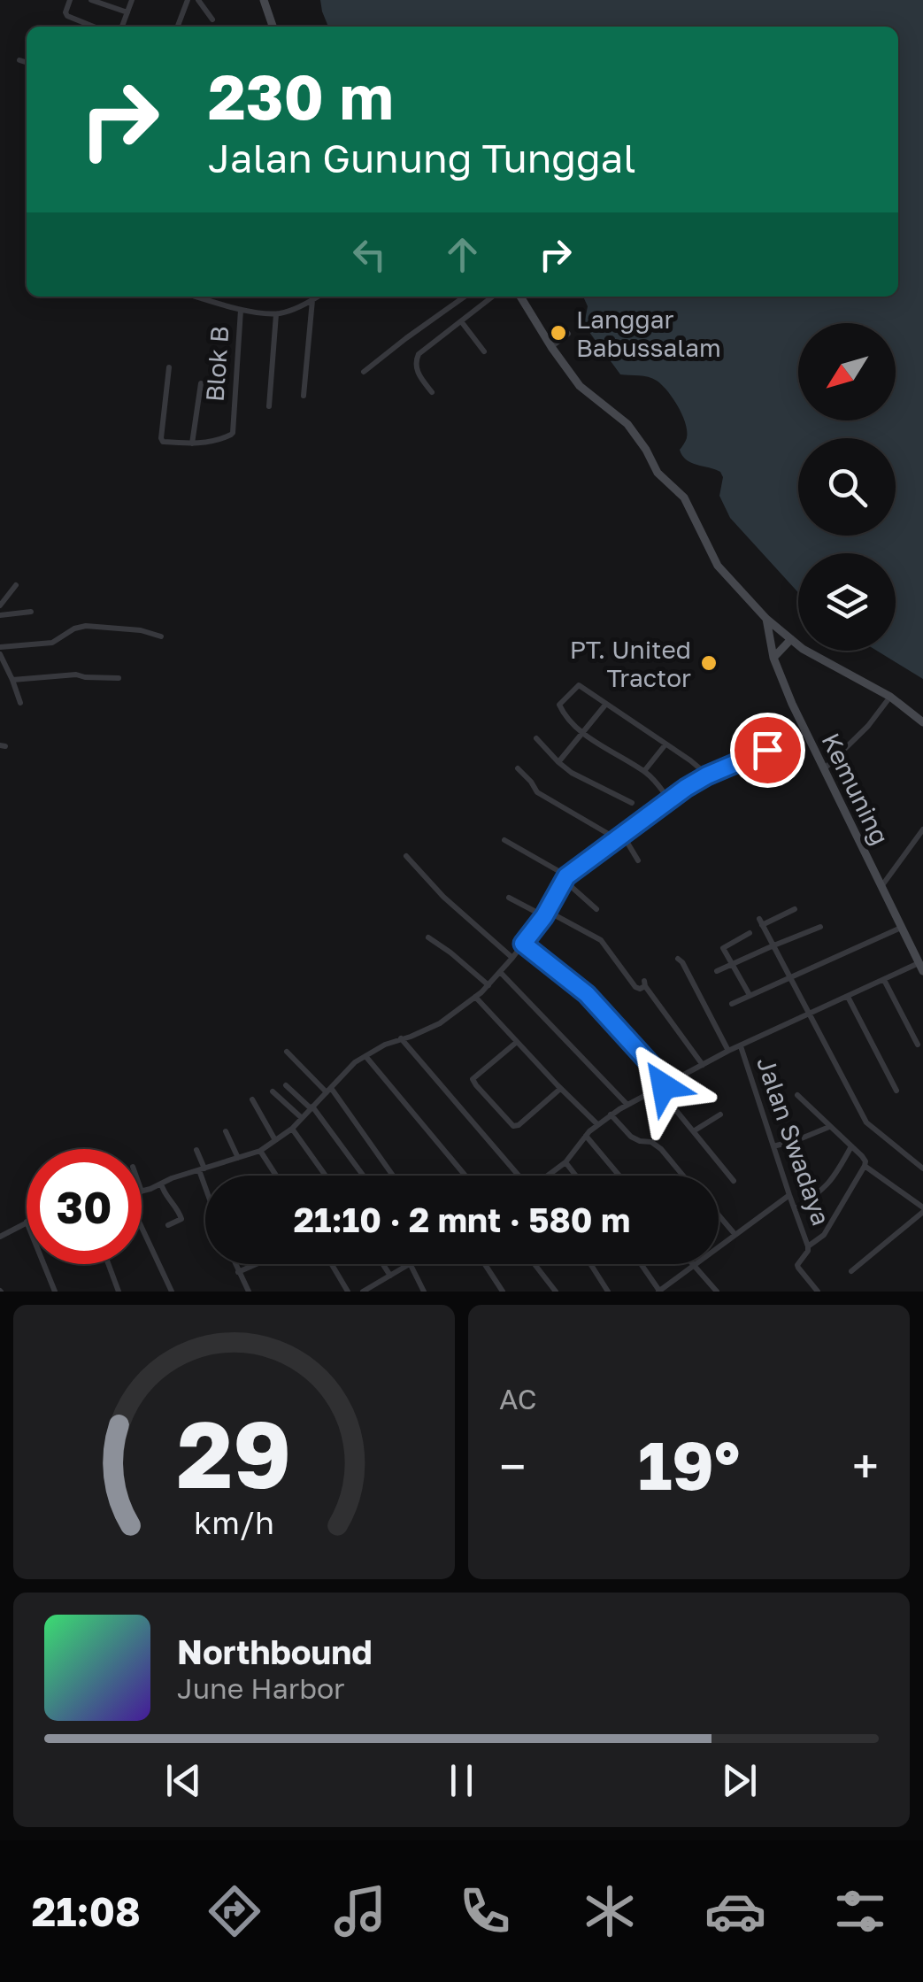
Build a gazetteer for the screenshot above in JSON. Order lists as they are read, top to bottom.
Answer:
{
  "streets": {
    "main road": ["Kemuning"],
    "street": ["Blok B", "Jalan Swadaya"]
  },
  "places": ["Langgar Babussalam", "PT. United Tractor"],
  "north": "bottom left",
  "page": {
    "turn": ["230 m", "Jalan Gunung Tunggal"],
    "limit": "30",
    "trip": "21:10 · 2 mnt · 580 m",
    "tile": "AC",
    "heat": ["−", "19°", "+"],
    "song": ["Northbound", "June Harbor"],
    "tabs": "21:08",
    "gauge": ["29", "km/h"]
  }
}
